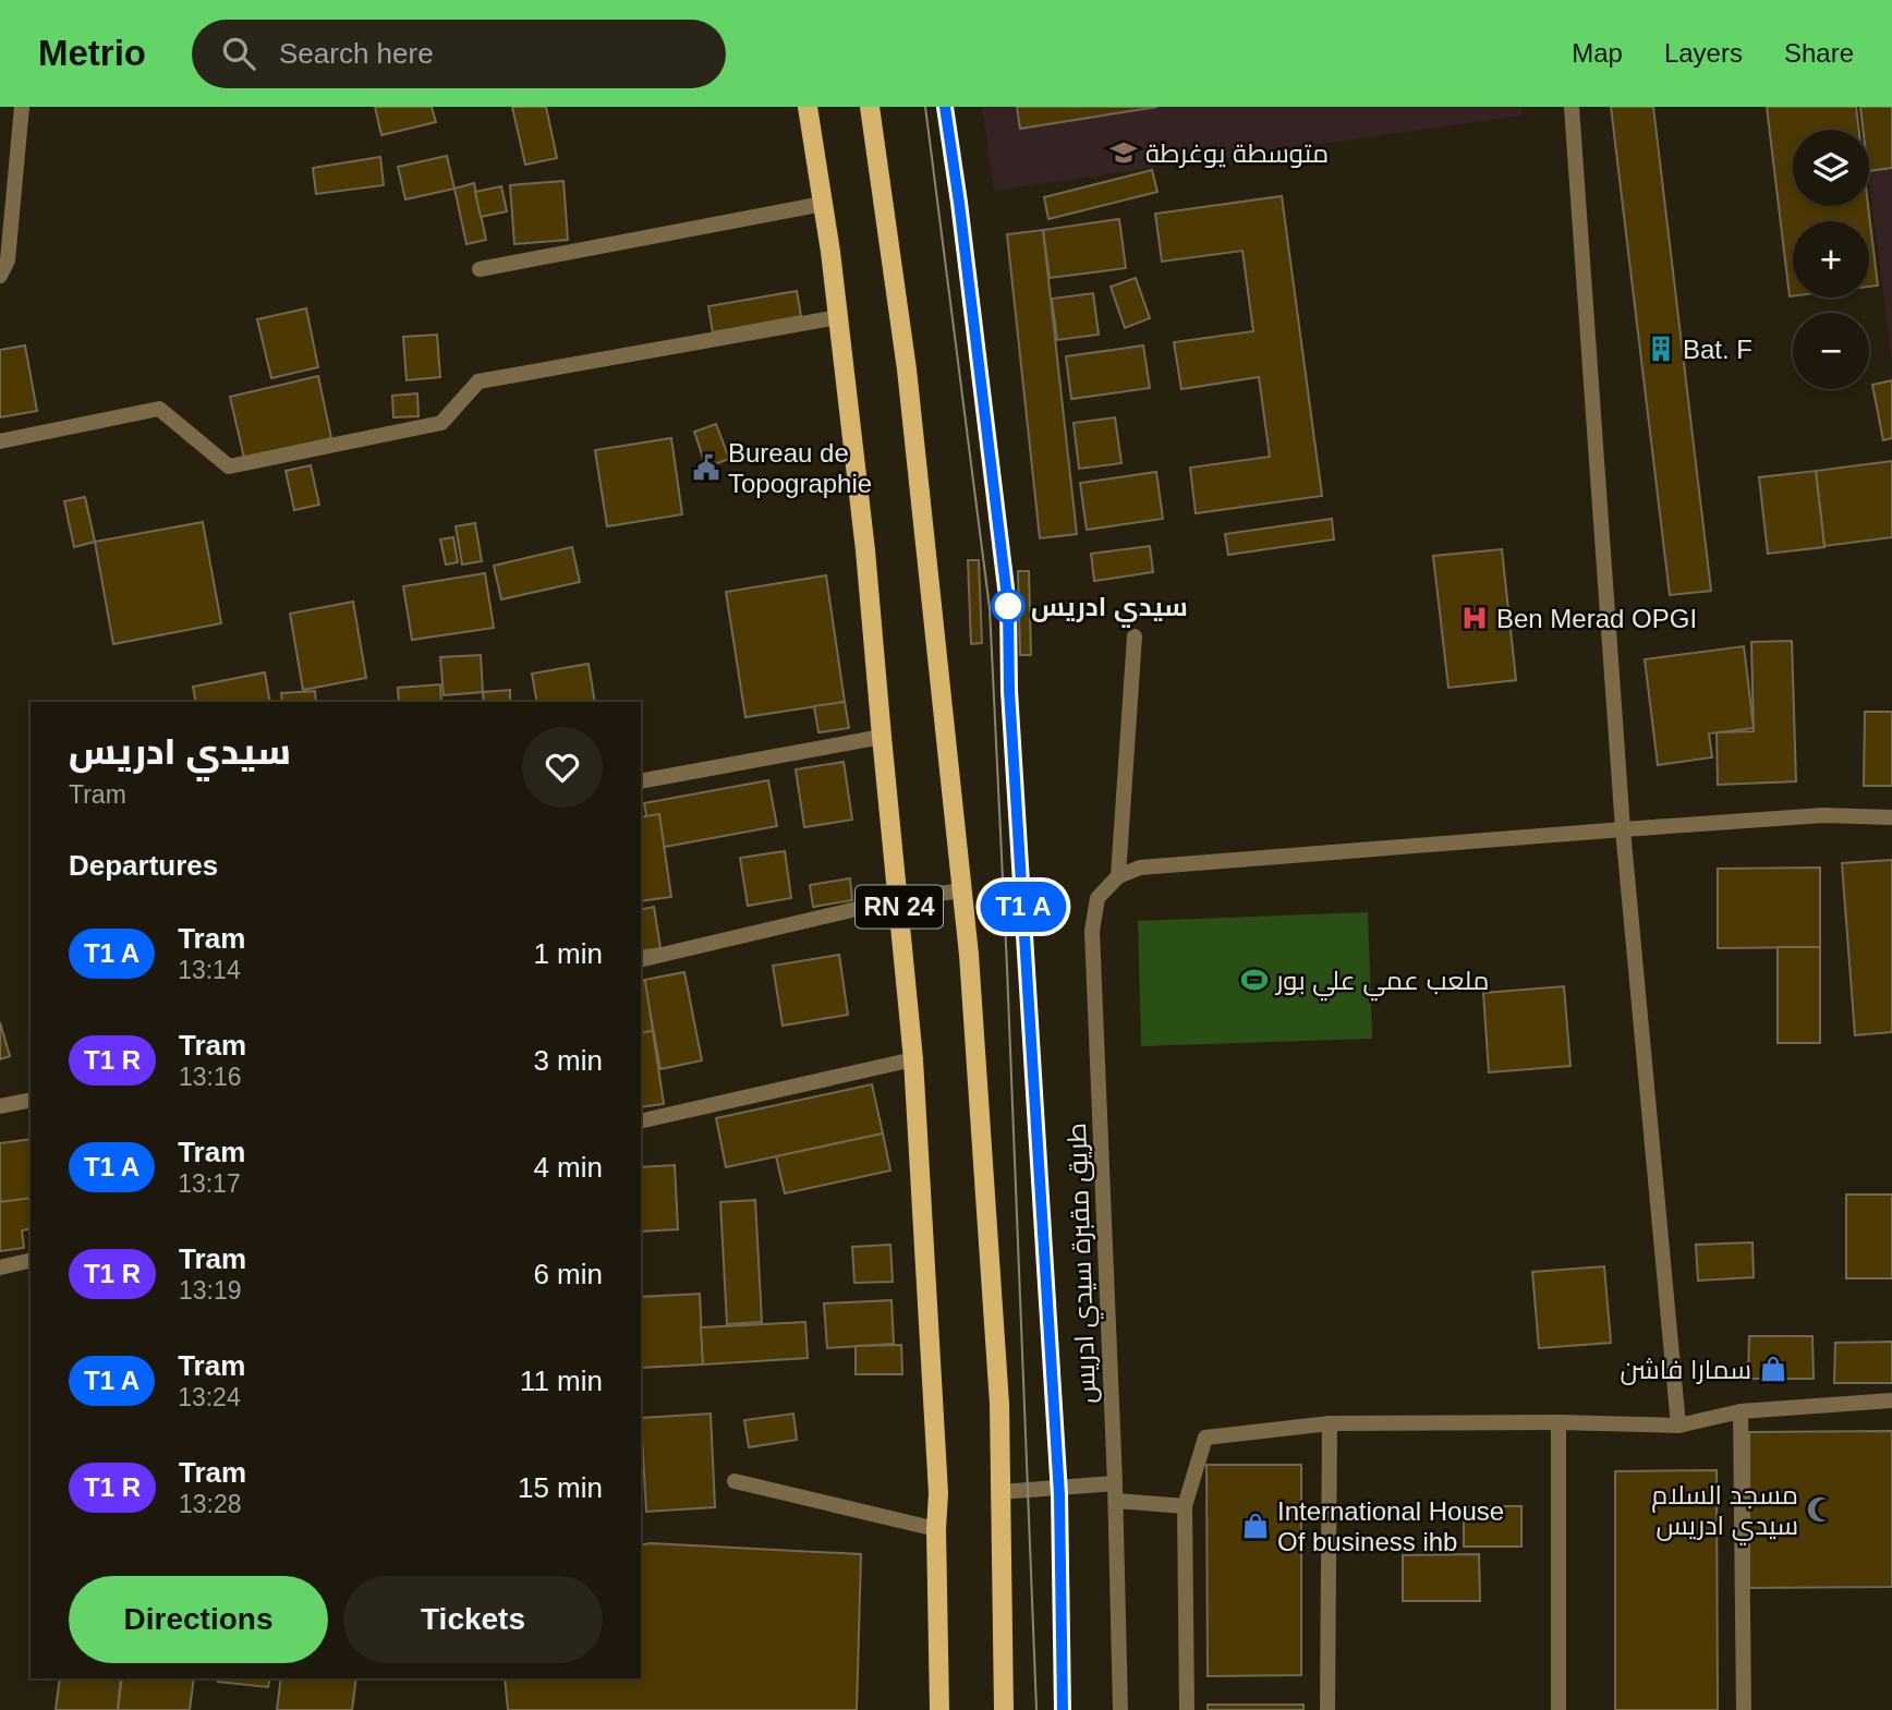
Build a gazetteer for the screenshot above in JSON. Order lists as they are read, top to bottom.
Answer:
{
  "streets": {
    "main road": ["RN 24"],
    "street": ["طريق مقبرة سيدي ادريس"]
  },
  "places": {
    "school or university": ["متوسطة يوغرطة"],
    "building": ["Bat. F"],
    "public building": ["Bureau de Topographie"],
    "other": ["سيدي ادريس"],
    "hospital": ["Ben Merad OPGI"],
    "sports": ["ملعب عمي علي بور"],
    "shop": ["سمارا فاشن", "International House Of business ihb"],
    "mosque": ["مسجد السلام سيدي ادريس"]
  },
  "page": {
    "header": "Metrio",
    "search": "Search here",
    "nav": ["Map", "Layers", "Share"],
    "on_map": "T1 A",
    "map_buttons": ["+", "−"],
    "heading": [
      ["سيدي ادريس", "Tram"],
      "Departures"
    ],
    "list": [
      {
        "mark": "T1 A",
        "name": "Tram",
        "note": "13:14",
        "value": "1 min"
      },
      {
        "mark": "T1 R",
        "name": "Tram",
        "note": "13:16",
        "value": "3 min"
      },
      {
        "mark": "T1 A",
        "name": "Tram",
        "note": "13:17",
        "value": "4 min"
      },
      {
        "mark": "T1 R",
        "name": "Tram",
        "note": "13:19",
        "value": "6 min"
      },
      {
        "mark": "T1 A",
        "name": "Tram",
        "note": "13:24",
        "value": "11 min"
      },
      {
        "mark": "T1 R",
        "name": "Tram",
        "note": "13:28",
        "value": "15 min"
      }
    ],
    "buttons": ["Directions", "Tickets"]
  }
}
